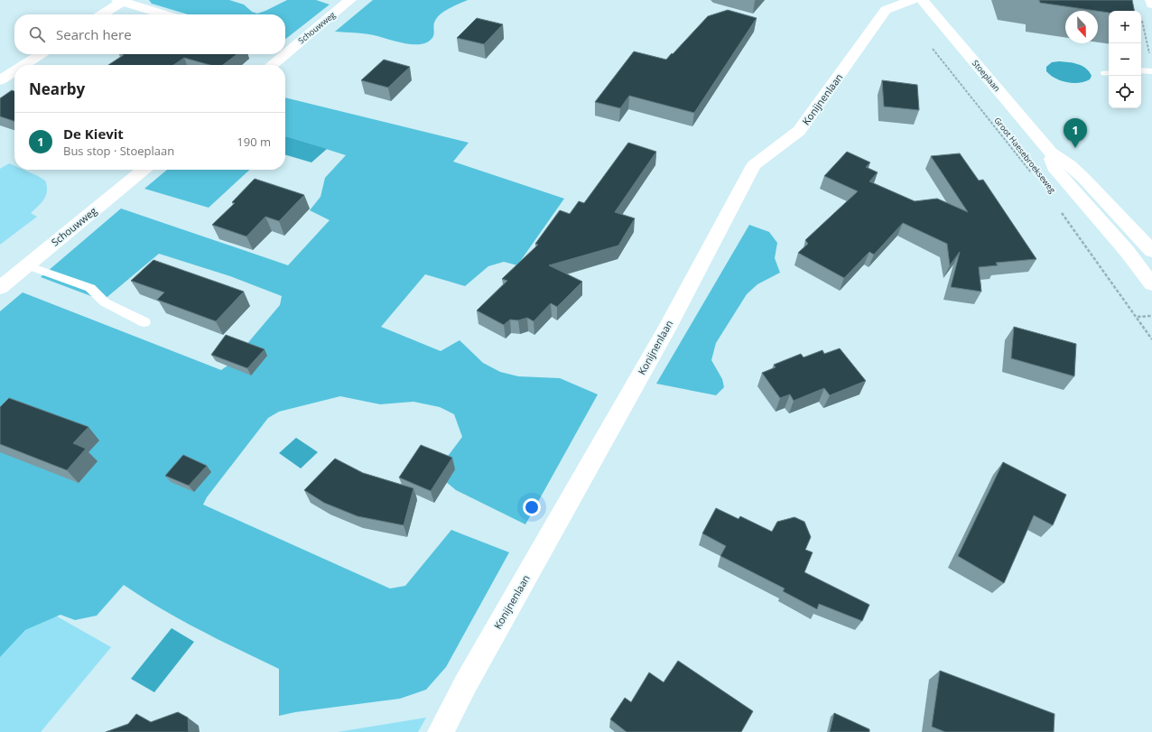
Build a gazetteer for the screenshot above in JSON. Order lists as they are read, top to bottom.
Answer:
{
  "streets": {
    "street": ["Schouwweg", "Stoeplaan", "Konijnenlaan"],
    "path": ["Groot Haesebroekseweg"]
  },
  "north": "bottom",
  "page": {
    "map_buttons": ["+", "−"],
    "search": "Search here",
    "heading": "Nearby",
    "list": [
      {
        "mark": "1",
        "name": "De Kievit",
        "note": "Bus stop · Stoeplaan",
        "value": "190 m"
      }
    ],
    "pins": "1"
  }
}
